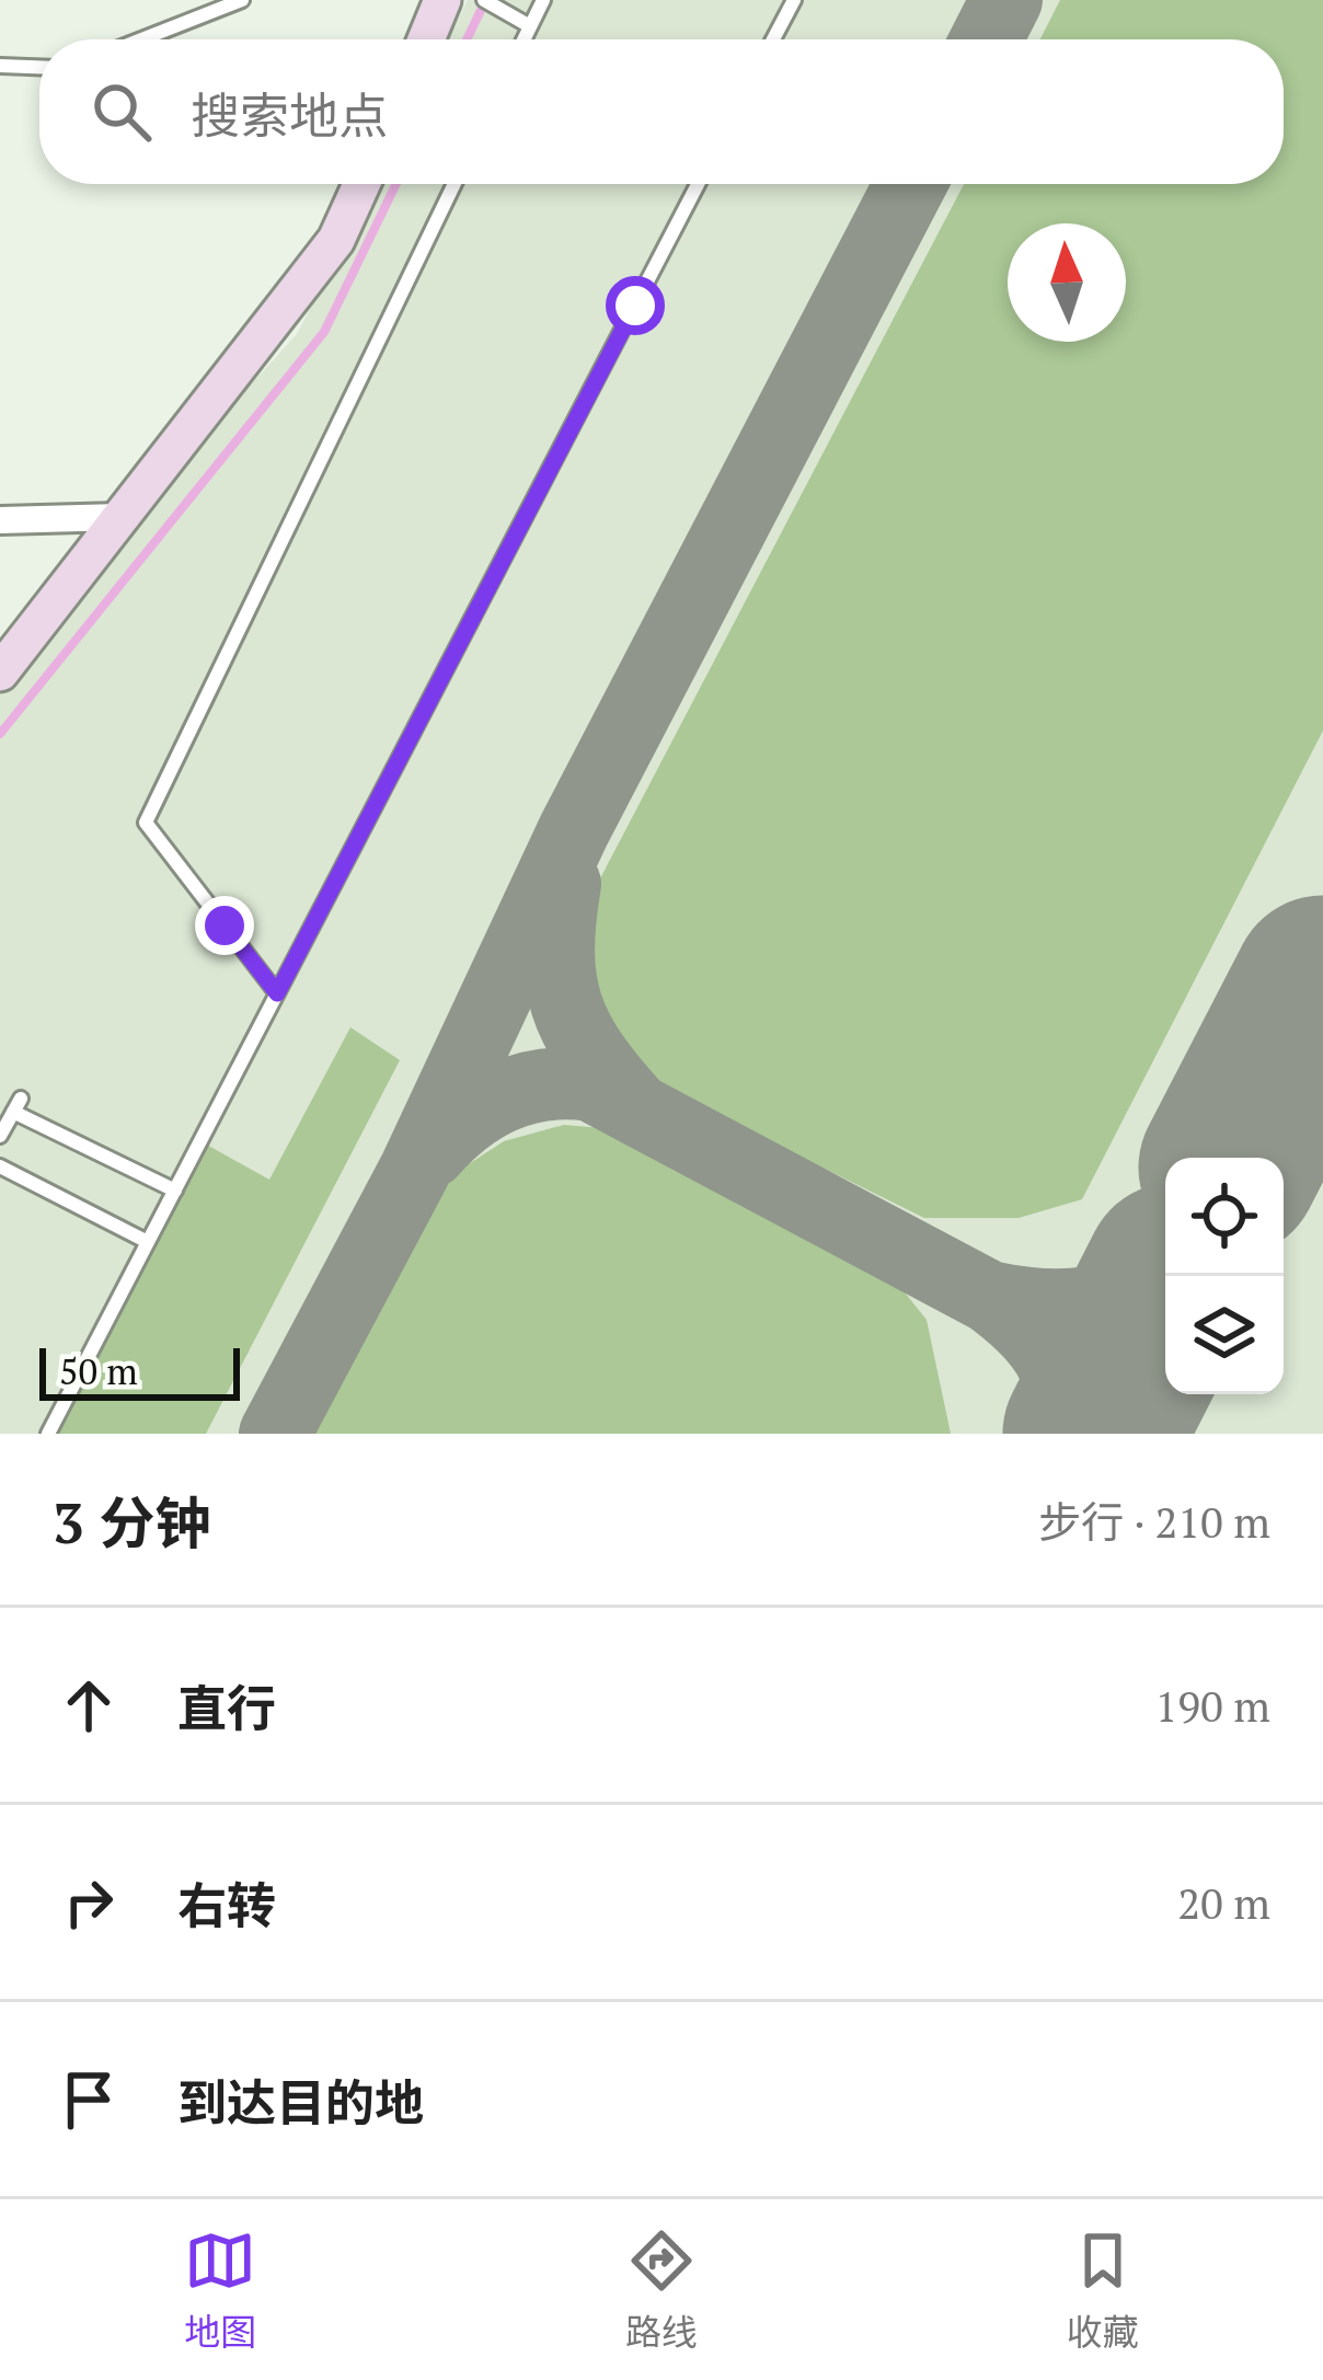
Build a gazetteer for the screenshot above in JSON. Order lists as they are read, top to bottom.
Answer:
{
  "scale_bar": "50 m",
  "north": "top",
  "page": {
    "search": "搜索地点",
    "scale": "50 m",
    "heading": ["3 分钟", "步行 · 210 m"],
    "list": [
      ["直行", "190 m"],
      ["右转", "20 m"],
      "到达目的地"
    ],
    "nav": ["地图", "路线", "收藏"]
  }
}
